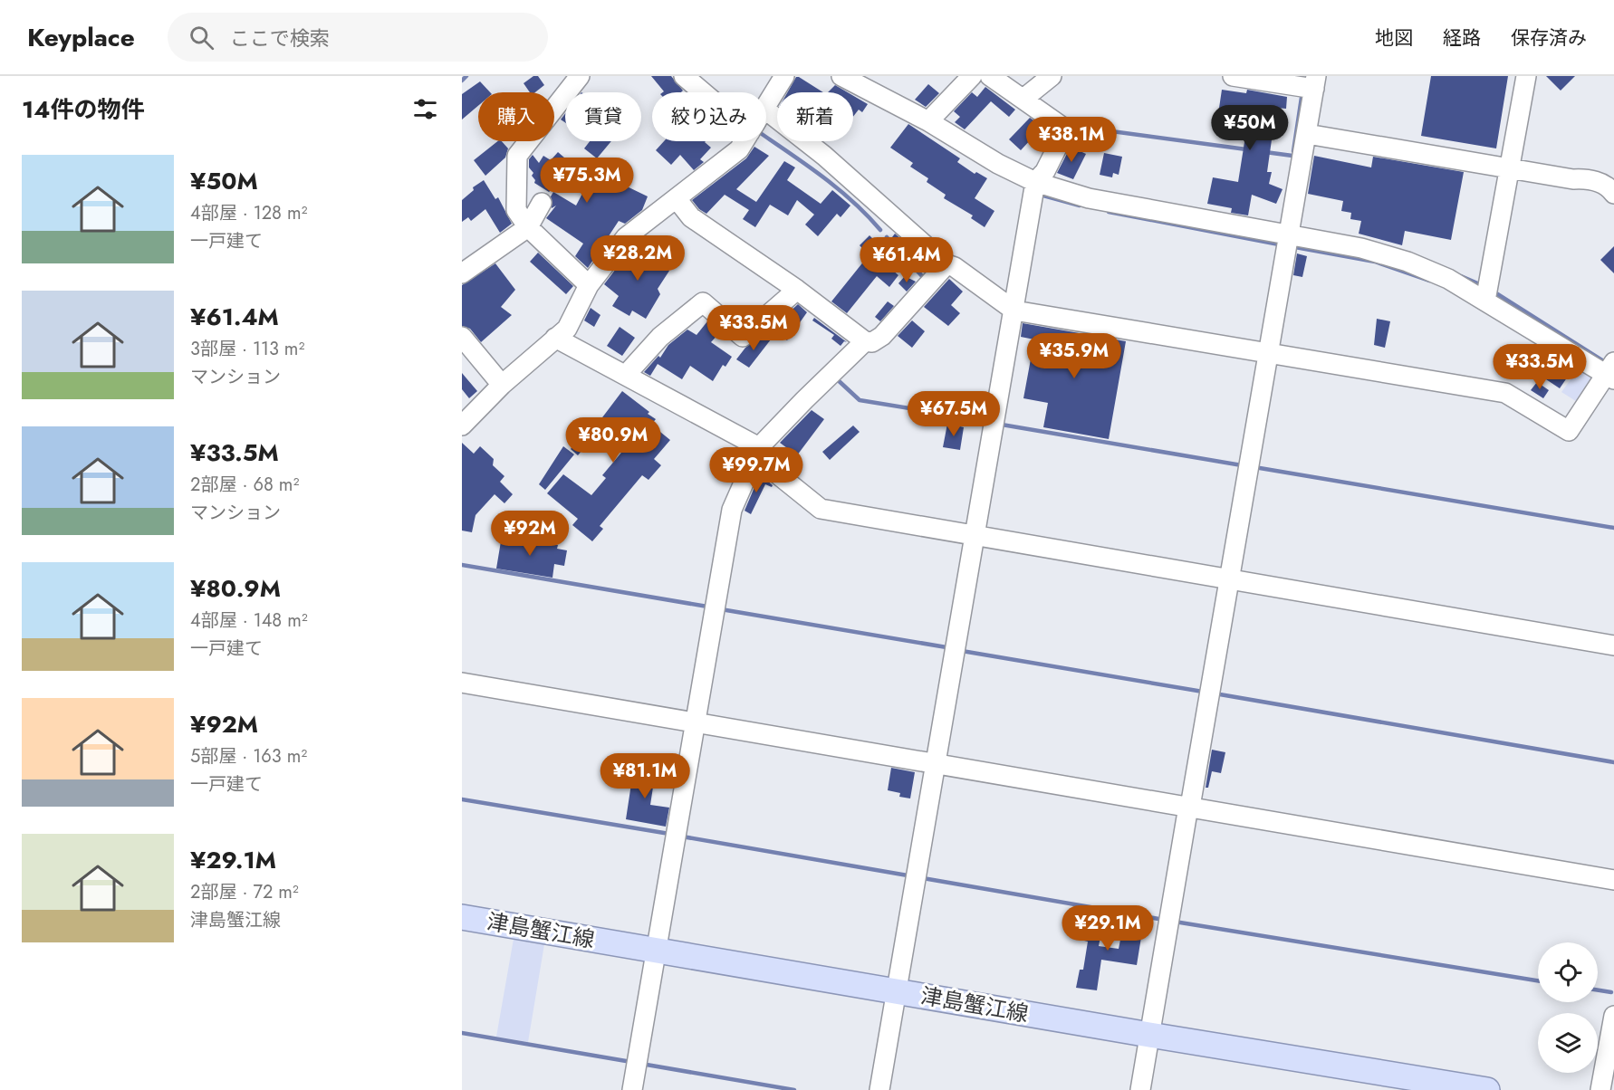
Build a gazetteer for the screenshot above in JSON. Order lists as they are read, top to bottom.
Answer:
{
  "streets": {
    "main road": ["津島蟹江線"]
  },
  "page": {
    "header": "Keyplace",
    "search": "ここで検索",
    "nav": ["地図", "経路", "保存済み"],
    "heading": "14件の物件",
    "chip": [
      "購入",
      "賃貸",
      "絞り込み",
      "新着"
    ],
    "price": [
      "¥50M",
      "¥38.1M",
      "¥75.3M",
      "¥28.2M",
      "¥61.4M",
      "¥33.5M",
      "¥35.9M",
      "¥33.5M",
      "¥67.5M",
      "¥80.9M",
      "¥99.7M",
      "¥92M",
      "¥81.1M",
      "¥29.1M"
    ],
    "list": [
      {
        "name": "¥50M",
        "note": "4部屋 · 128 m² · 一戸建て"
      },
      {
        "name": "¥61.4M",
        "note": "3部屋 · 113 m² · マンション"
      },
      {
        "name": "¥33.5M",
        "note": "2部屋 · 68 m² · マンション"
      },
      {
        "name": "¥80.9M",
        "note": "4部屋 · 148 m² · 一戸建て"
      },
      {
        "name": "¥92M",
        "note": "5部屋 · 163 m² · 一戸建て"
      },
      {
        "name": "¥29.1M",
        "note": "2部屋 · 72 m² · 津島蟹江線"
      }
    ]
  }
}
